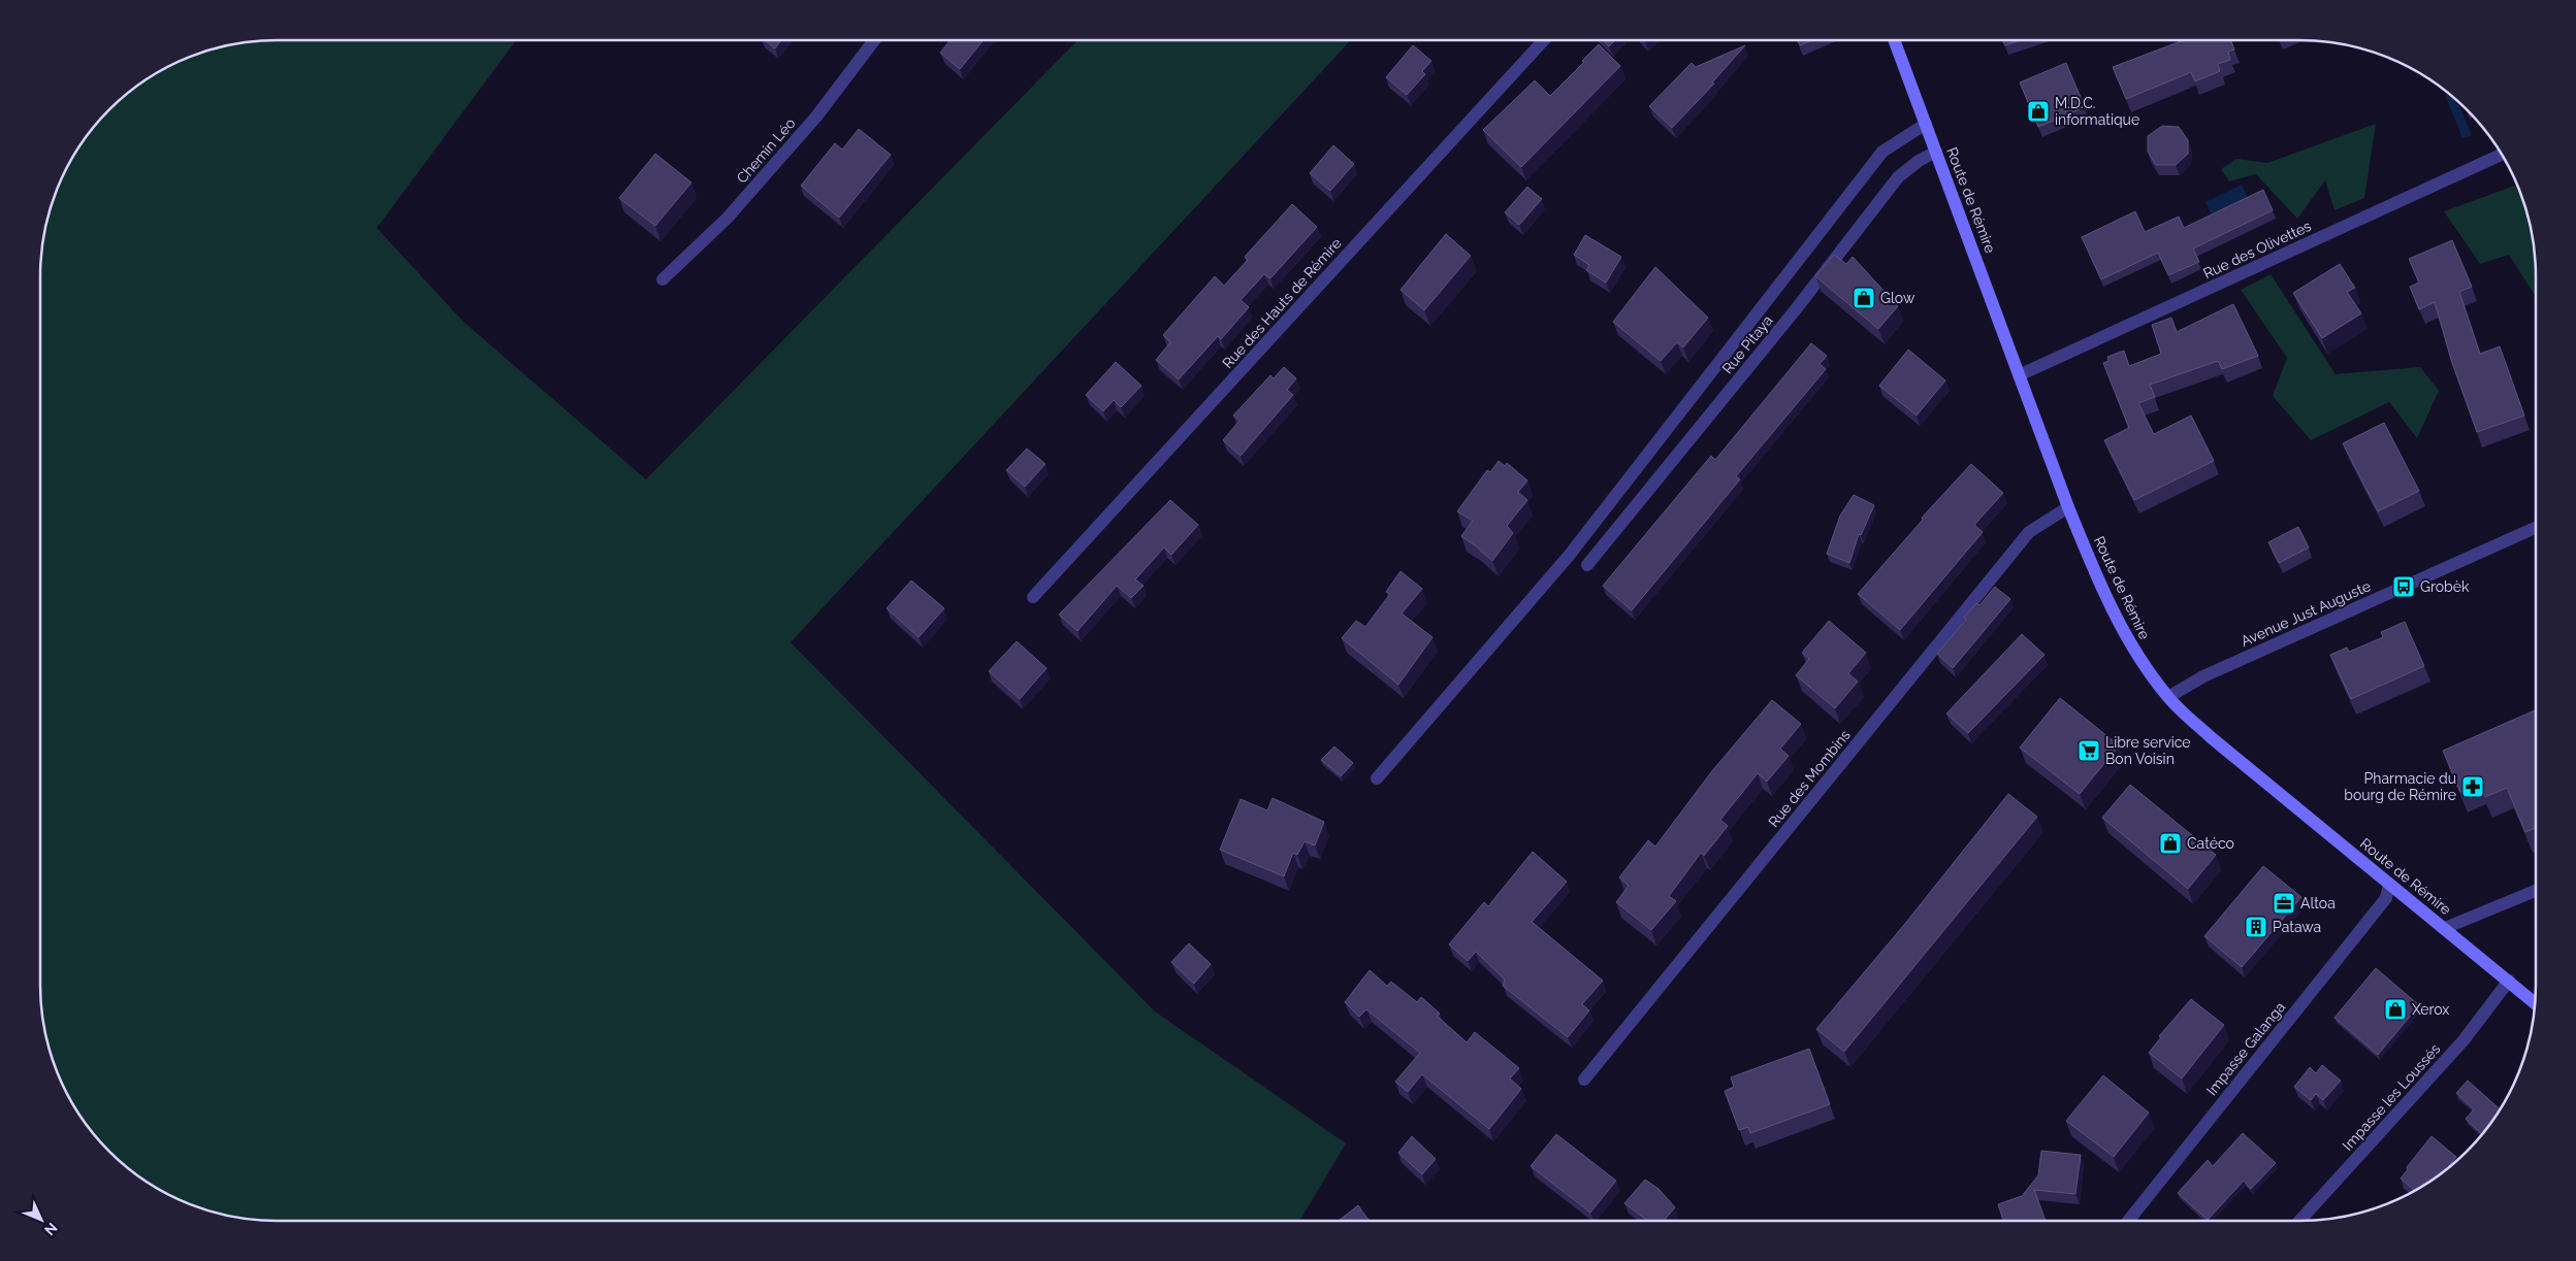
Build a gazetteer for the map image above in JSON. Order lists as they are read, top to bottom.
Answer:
{
  "streets": {
    "main road": ["Route de Rémire"],
    "street": [
      "Chemin Léo",
      "Rue des Olivettes",
      "Rue des Hauts de Rémire",
      "Rue Pitaya",
      "Avenue Just Auguste",
      "Rue des Mombins",
      "Impasse Galanga",
      "Impasse les Loussés"
    ]
  },
  "crossings": [
    ["Route de Rémire", "Rue des Olivettes"],
    ["Route de Rémire", "Rue Pitaya"],
    ["Route de Rémire", "Avenue Just Auguste"],
    ["Route de Rémire", "Rue des Mombins"],
    ["Route de Rémire", "Impasse Galanga"],
    ["Route de Rémire", "Impasse les Loussés"]
  ],
  "places": {
    "shop": [
      "M.D.C. informatique",
      "Glow",
      "Catéco",
      "Xerox"
    ],
    "bus stop": ["Grobèk"],
    "supermarket": ["Libre service Bon Voisin"],
    "pharmacy": ["Pharmacie du bourg de Rémire"],
    "office": ["Altoa"],
    "building": ["Patawa"]
  },
  "north": "bottom right"
}
